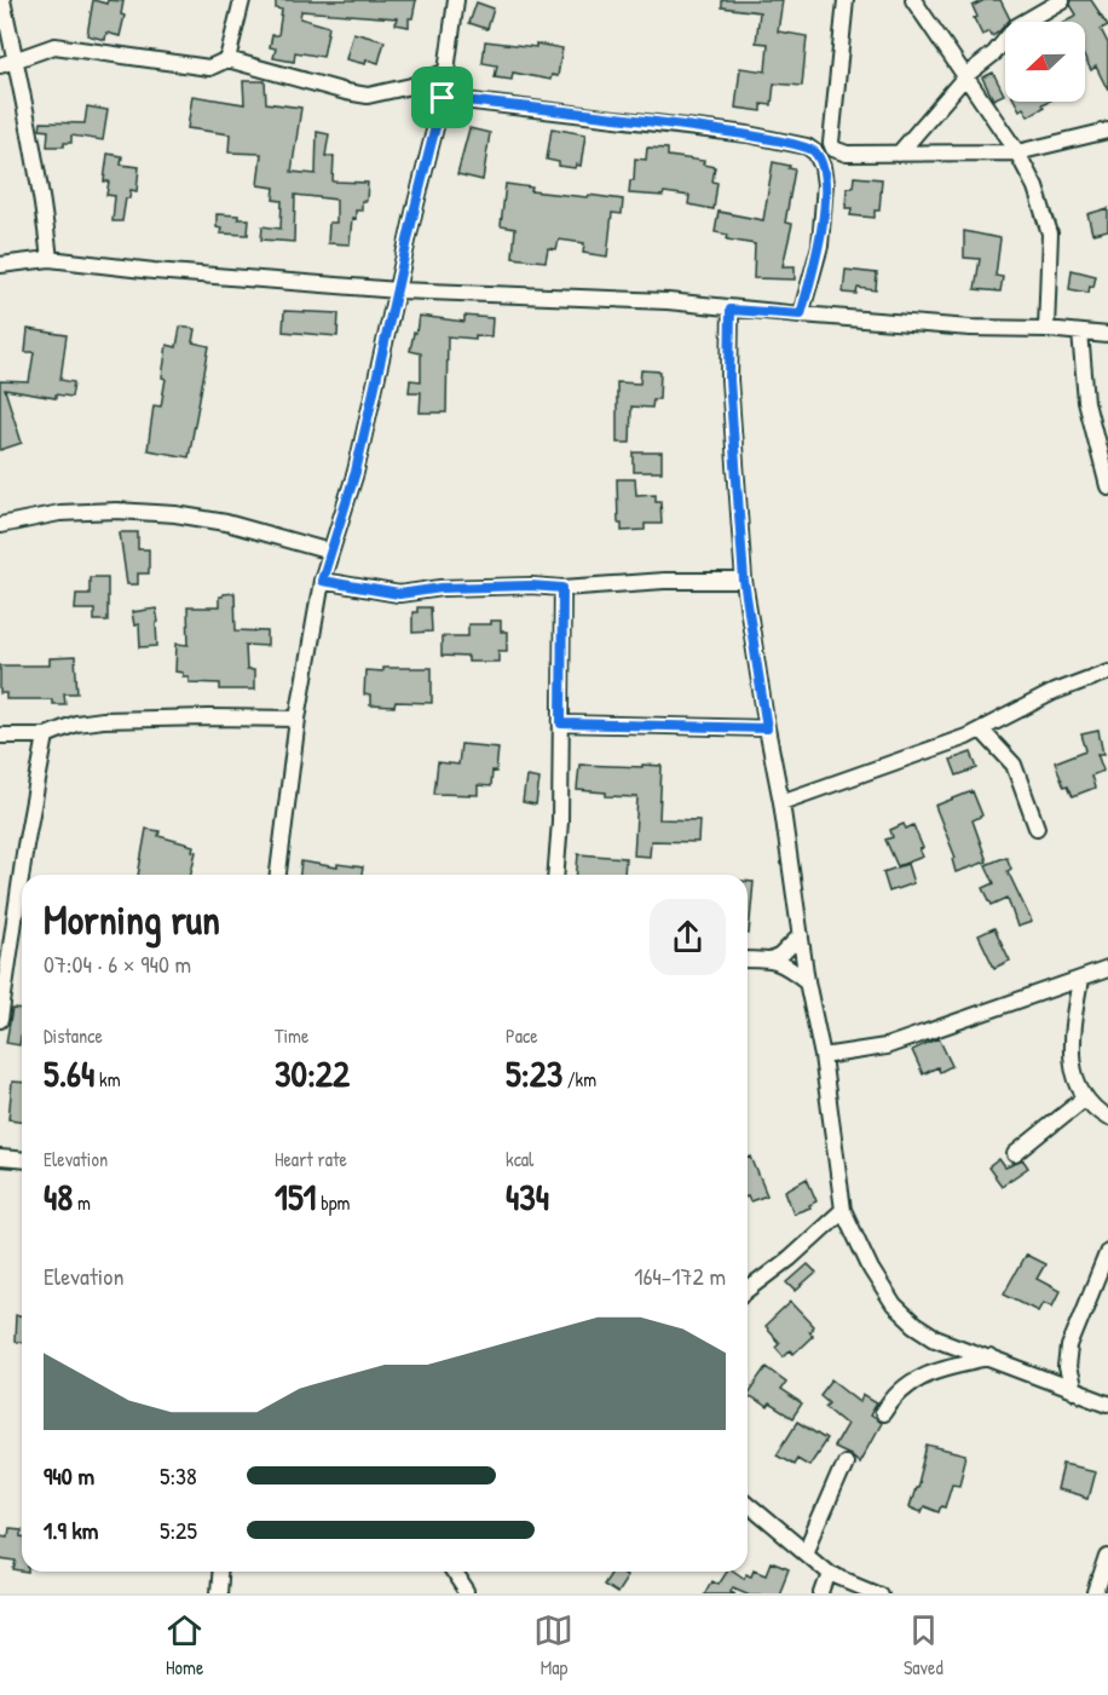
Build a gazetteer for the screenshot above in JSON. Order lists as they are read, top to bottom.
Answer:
{
  "north": "left",
  "page": {
    "heading": ["Morning run", "07:04 · 6 × 940 m"],
    "stats": [
      ["Distance", "5.64 km"],
      ["Time", "30:22"],
      ["Pace", "5:23 /km"],
      ["Elevation", "48 m"],
      ["Heart rate", "151 bpm"],
      ["kcal", "434"]
    ],
    "chart": ["Elevation", "164–172 m"],
    "list": [
      {
        "name": "940 m",
        "note": "5:38"
      },
      {
        "name": "1.9 km",
        "note": "5:25"
      }
    ],
    "tabs": ["Home", "Map", "Saved"]
  }
}
